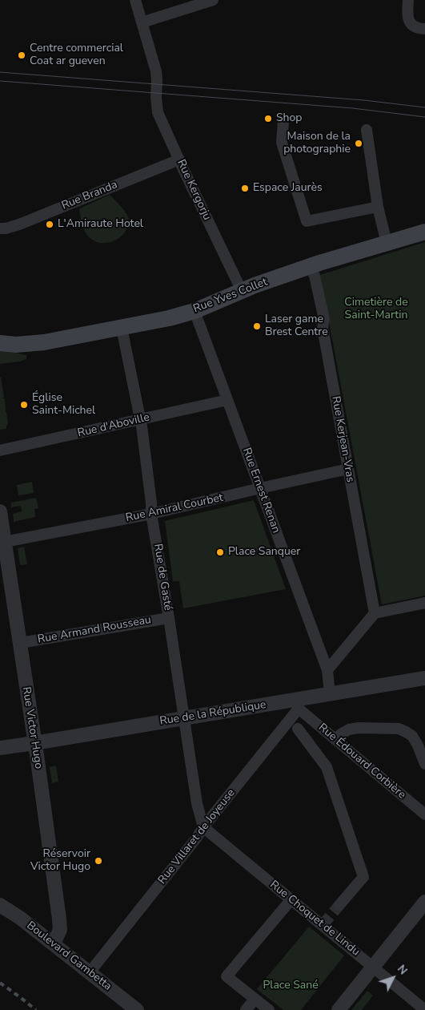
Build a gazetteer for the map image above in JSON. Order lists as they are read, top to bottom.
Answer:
{
  "streets": {
    "main road": ["Rue Yves Collet"],
    "street": [
      "Rue Kergorju",
      "Rue Branda",
      "Rue d'Aboville",
      "Rue Kerjean-Vras",
      "Rue Ernest Renan",
      "Rue Amiral Courbet",
      "Rue de Gasté",
      "Rue Armand Rousseau",
      "Rue de la République",
      "Rue Victor Hugo",
      "Rue Édouard Corbière",
      "Rue Villaret de Joyeuse",
      "Rue Choquet de Lindu",
      "Boulevard Gambetta"
    ]
  },
  "crossings": [
    ["Rue Kergorju", "Rue Branda"],
    ["Rue Kergorju", "Rue Yves Collet"],
    ["Rue Yves Collet", "Rue Kerjean-Vras"],
    ["Rue Yves Collet", "Rue Ernest Renan"],
    ["Rue Yves Collet", "Rue de Gasté"],
    ["Rue d'Aboville", "Rue Ernest Renan"],
    ["Rue d'Aboville", "Rue de Gasté"],
    ["Rue Kerjean-Vras", "Rue Amiral Courbet"],
    ["Rue Ernest Renan", "Rue Amiral Courbet"],
    ["Rue Amiral Courbet", "Rue de Gasté"],
    ["Rue Amiral Courbet", "Rue Victor Hugo"],
    ["Rue de Gasté", "Rue Armand Rousseau"],
    ["Rue de Gasté", "Rue de la République"],
    ["Rue de Gasté", "Rue Villaret de Joyeuse"],
    ["Rue de Gasté", "Rue Choquet de Lindu"],
    ["Rue Armand Rousseau", "Rue Victor Hugo"],
    ["Rue de la République", "Rue Victor Hugo"],
    ["Rue de la République", "Rue Édouard Corbière"],
    ["Rue de la République", "Rue Villaret de Joyeuse"],
    ["Rue Victor Hugo", "Boulevard Gambetta"],
    ["Rue Édouard Corbière", "Rue Villaret de Joyeuse"],
    ["Rue Villaret de Joyeuse", "Rue Choquet de Lindu"],
    ["Rue Villaret de Joyeuse", "Boulevard Gambetta"]
  ],
  "parks": ["Cimetière de Saint-Martin", "Place Sané"],
  "places": [
    "Centre commercial Coat ar gueven",
    "Shop",
    "Maison de la photographie",
    "Espace Jaurès",
    "L'Amiraute Hotel",
    "Laser game Brest Centre",
    "Église Saint-Michel",
    "Place Sanquer",
    "Réservoir Victor Hugo"
  ],
  "north": "top right"
}
